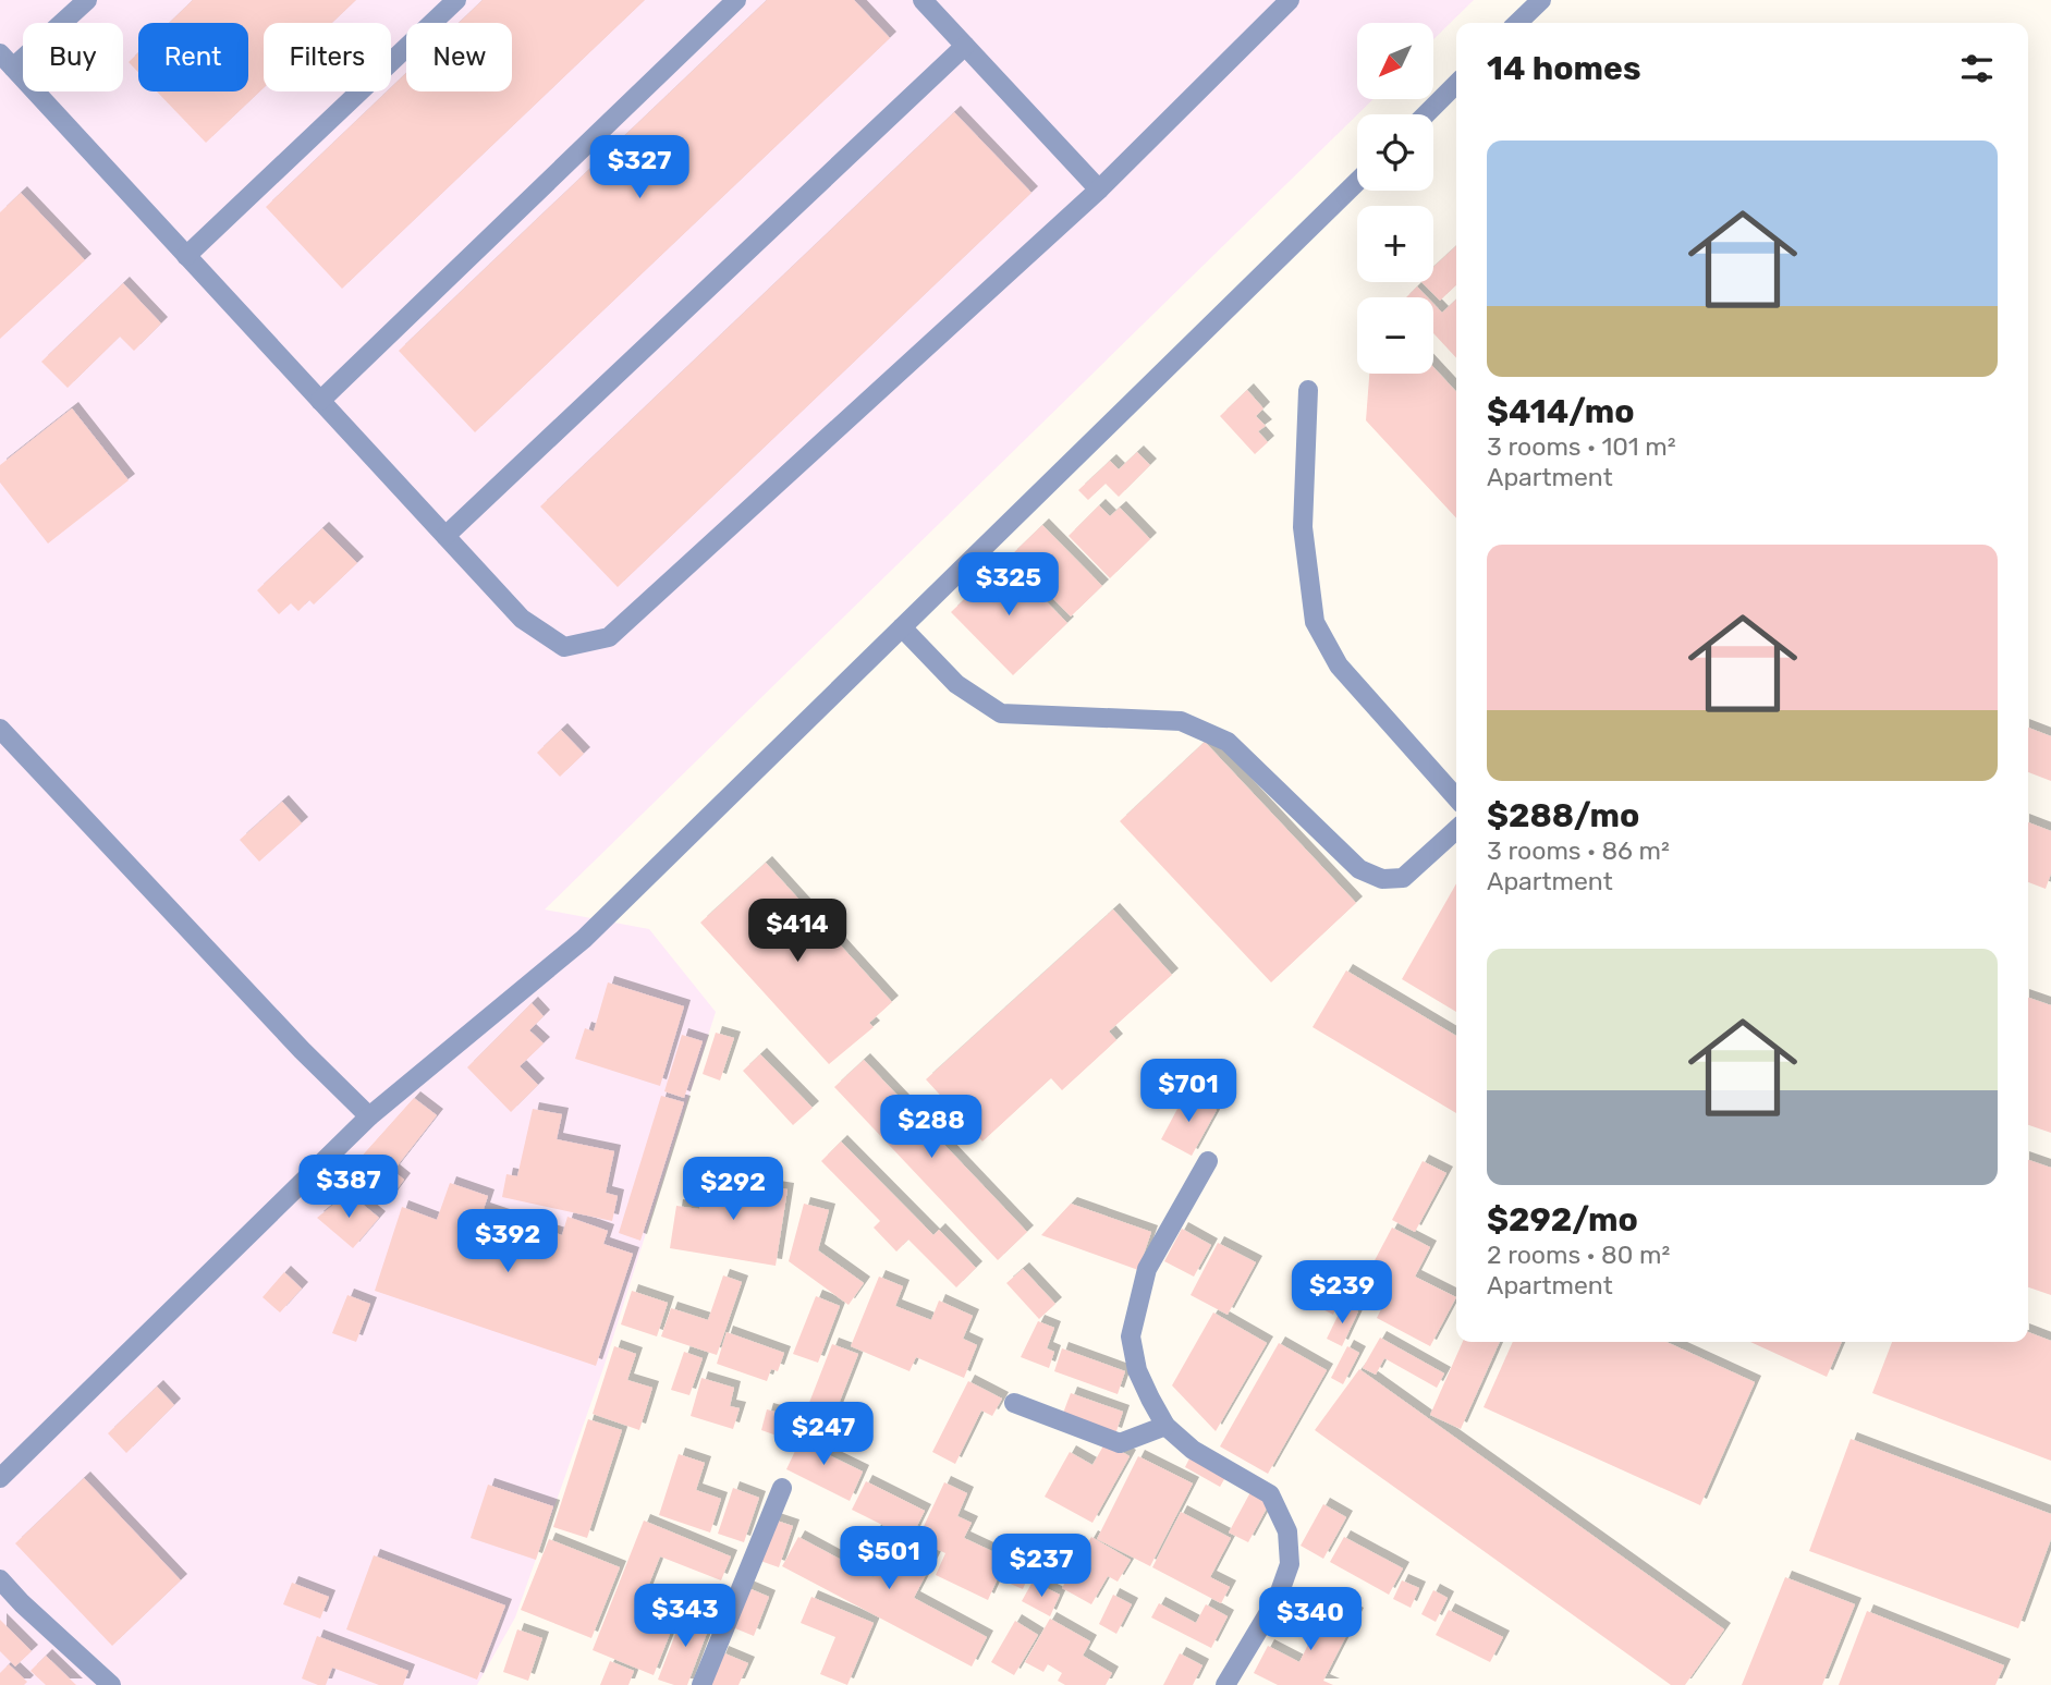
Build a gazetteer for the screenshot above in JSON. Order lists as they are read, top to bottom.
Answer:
{
  "north": "bottom left",
  "page": {
    "map_buttons": ["+", "−"],
    "chip": [
      "Buy",
      "Rent",
      "Filters",
      "New"
    ],
    "heading": "14 homes",
    "list": [
      {
        "name": "$414/mo",
        "note": "3 rooms · 101 m² · Apartment"
      },
      {
        "name": "$288/mo",
        "note": "3 rooms · 86 m² · Apartment"
      },
      {
        "name": "$292/mo",
        "note": "2 rooms · 80 m² · Apartment"
      }
    ],
    "price": [
      "$327",
      "$325",
      "$414",
      "$701",
      "$288",
      "$387",
      "$292",
      "$392",
      "$239",
      "$247",
      "$501",
      "$237",
      "$343",
      "$340"
    ]
  }
}
